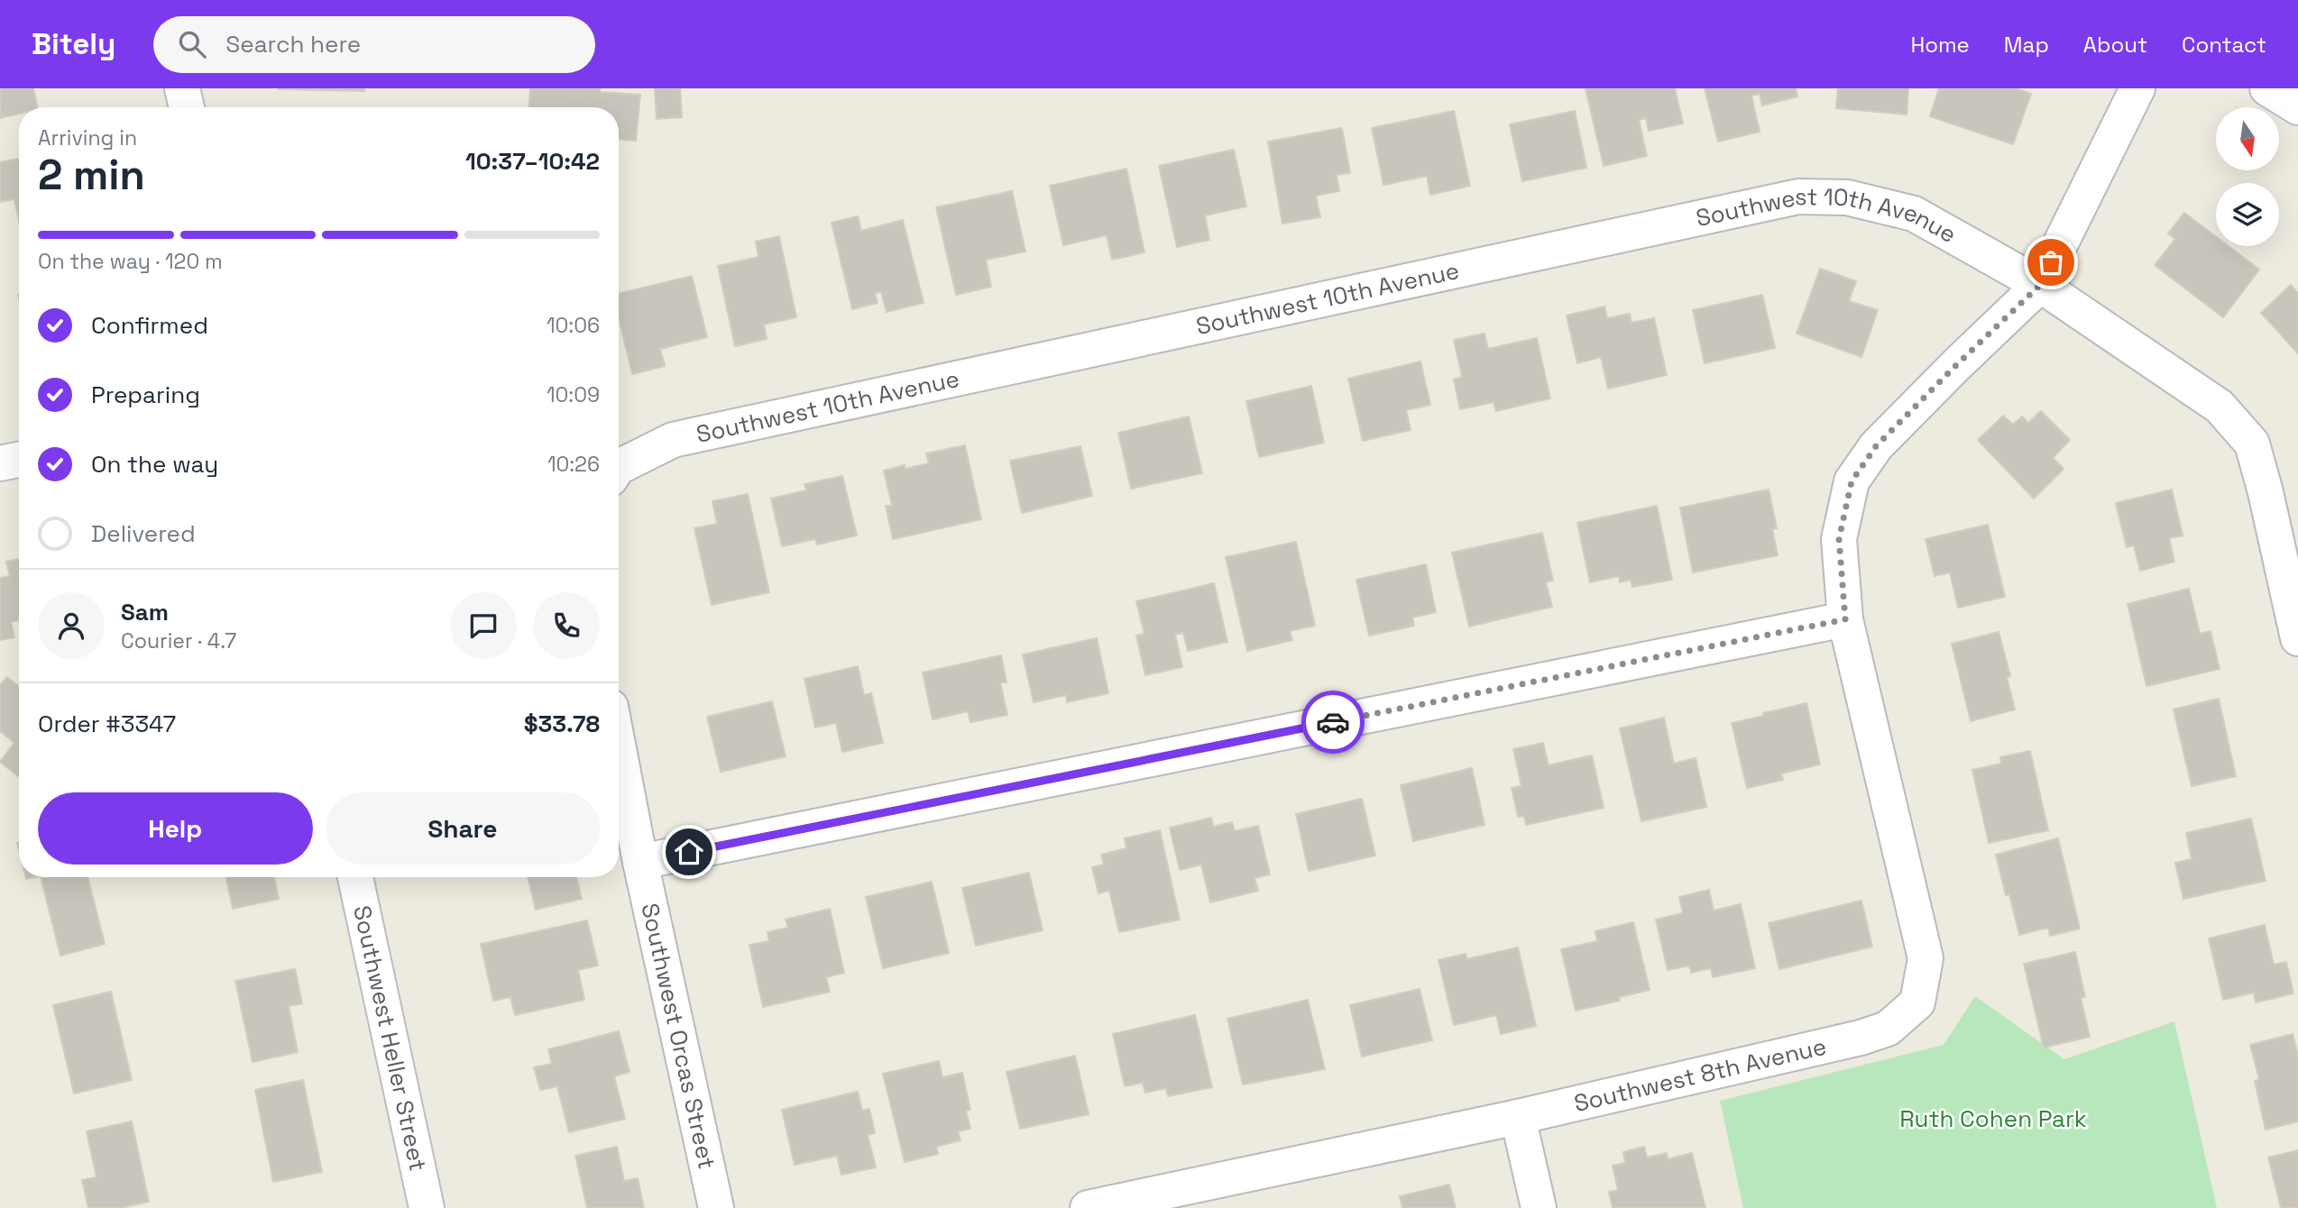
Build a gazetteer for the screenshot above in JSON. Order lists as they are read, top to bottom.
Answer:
{
  "streets": {
    "street": [
      "Southwest 10th Avenue",
      "Southwest Orcas Street",
      "Southwest Heller Street",
      "Southwest 8th Avenue"
    ]
  },
  "crossings": [
    ["Southwest 10th Avenue", "Southwest 8th Avenue"]
  ],
  "parks": ["Ruth Cohen Park"],
  "north": "bottom",
  "page": {
    "header": "Bitely",
    "search": "Search here",
    "nav": [
      "Home",
      "Map",
      "About",
      "Contact"
    ],
    "heading": ["2 min", "Arriving in", "10:37–10:42"],
    "panel": [
      "Sam",
      "Courier · 4.7",
      "Order #3347",
      "$33.78"
    ],
    "bar": "On the way · 120 m",
    "list": [
      ["Confirmed", "10:06"],
      ["Preparing", "10:09"],
      ["On the way", "10:26"],
      "Delivered"
    ],
    "buttons": ["Help", "Share"]
  }
}
